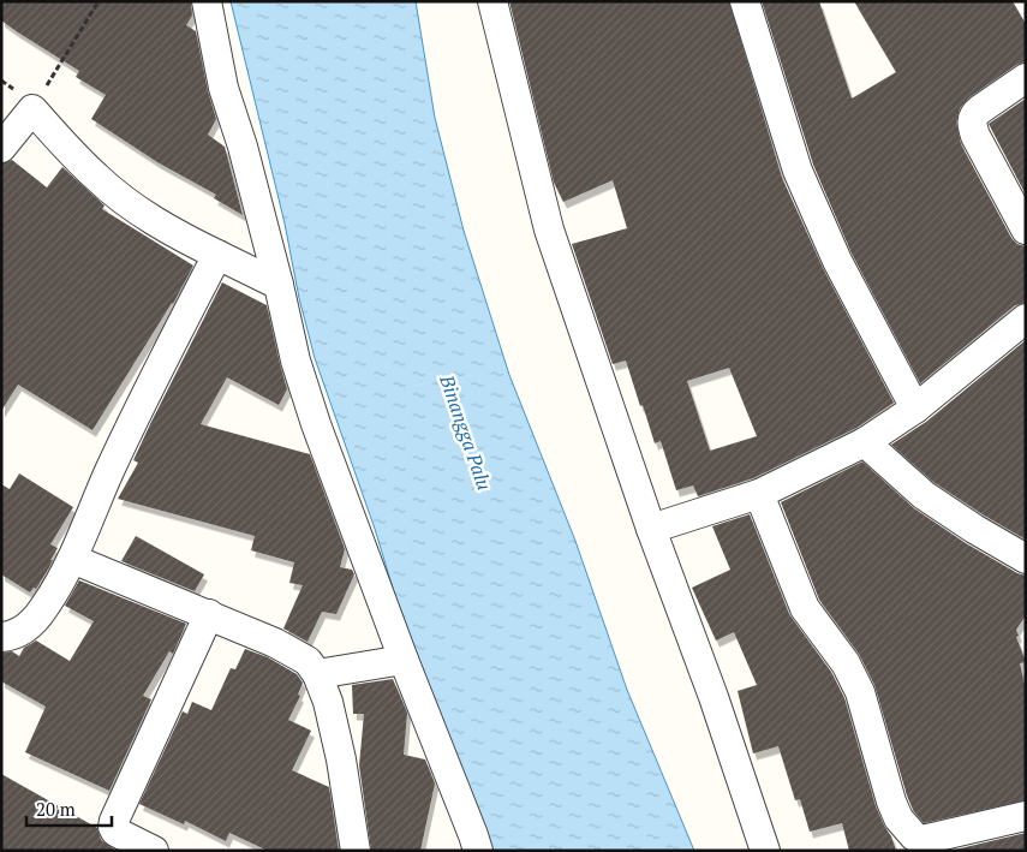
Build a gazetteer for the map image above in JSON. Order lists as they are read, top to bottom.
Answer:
{
  "water": ["Binangga Palu"],
  "scale_bar": "20 m"
}
